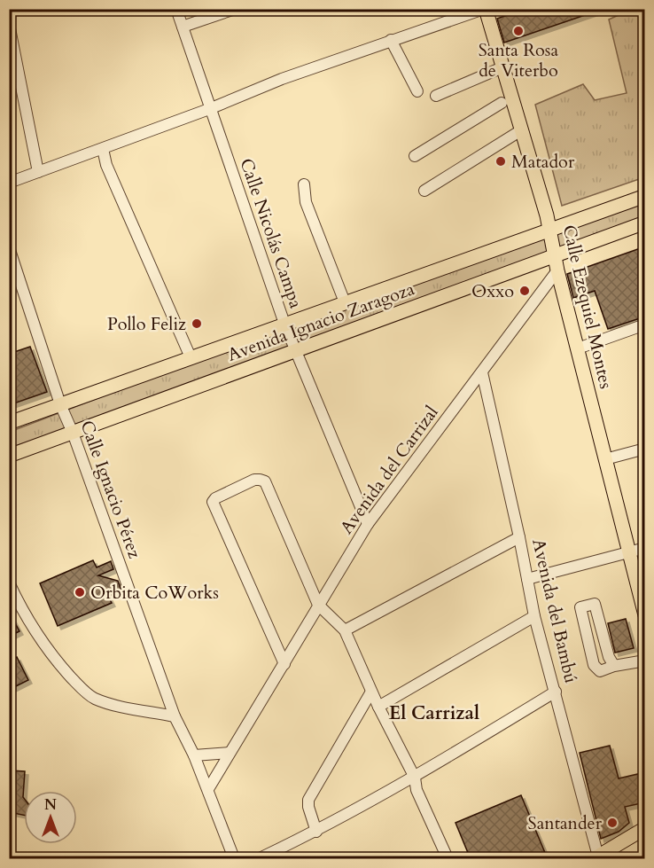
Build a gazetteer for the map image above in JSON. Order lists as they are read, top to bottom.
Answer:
{
  "streets": {
    "main road": ["Calle Ezequiel Montes", "Avenida Ignacio Zaragoza"],
    "street": [
      "Calle Nicolás Campa",
      "Avenida del Carrizal",
      "Calle Ignacio Pérez",
      "Avenida del Bambú"
    ]
  },
  "crossings": [
    ["Calle Nicolás Campa", "Avenida Ignacio Zaragoza"],
    ["Calle Nicolás Campa", "Avenida del Carrizal"],
    ["Calle Ezequiel Montes", "Avenida Ignacio Zaragoza"],
    ["Calle Ezequiel Montes", "Avenida del Carrizal"],
    ["Avenida Ignacio Zaragoza", "Calle Ignacio Pérez"],
    ["Avenida del Carrizal", "Calle Ignacio Pérez"],
    ["Avenida del Carrizal", "Avenida del Bambú"]
  ],
  "districts": ["El Carrizal"],
  "places": [
    "Santa Rosa de Viterbo",
    "Matador",
    "Oxxo",
    "Pollo Feliz",
    "Orbita CoWorks",
    "Santander"
  ],
  "north": "top"
}
